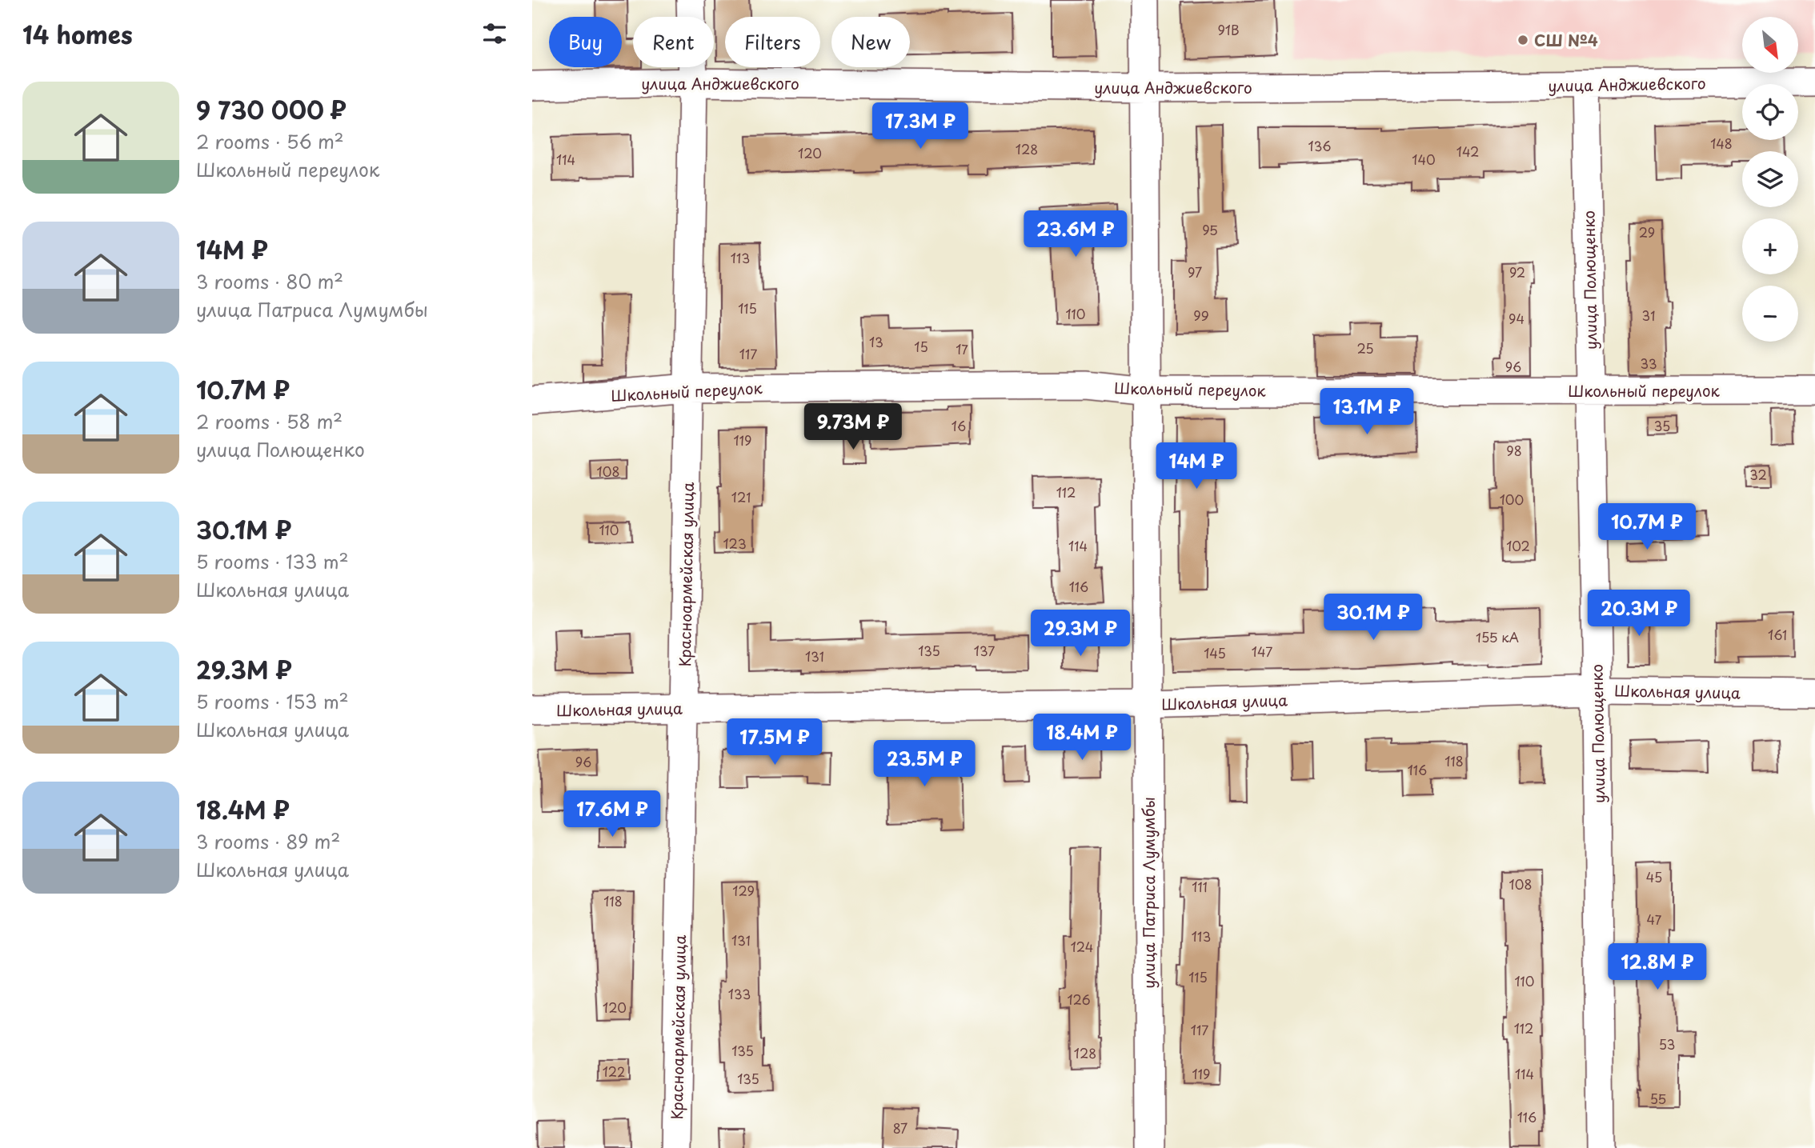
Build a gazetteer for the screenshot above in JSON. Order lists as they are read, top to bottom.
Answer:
{
  "streets": {
    "street": [
      "улица Анджиевского",
      "улица Полющенко",
      "Школьный переулок",
      "Красноармейская улица",
      "Школьная улица",
      "улица Патриса Лумумбы"
    ]
  },
  "crossings": [
    ["улица Анджиевского", "улица Полющенко"],
    ["улица Анджиевского", "Красноармейская улица"],
    ["улица Анджиевского", "улица Патриса Лумумбы"],
    ["улица Полющенко", "Школьный переулок"],
    ["улица Полющенко", "Школьная улица"],
    ["Школьный переулок", "Красноармейская улица"],
    ["Школьный переулок", "улица Патриса Лумумбы"],
    ["Красноармейская улица", "Школьная улица"],
    ["Школьная улица", "улица Патриса Лумумбы"]
  ],
  "places": ["СШ №4"],
  "house_numbers": [
    "91В",
    "148",
    "136",
    "128",
    "142",
    "120",
    "114",
    "140",
    "95",
    "29",
    "113",
    "97",
    "92",
    "115",
    "110",
    "99",
    "31",
    "94",
    "13",
    "15",
    "25",
    "17",
    "117",
    "33",
    "96",
    "16",
    "35",
    "119",
    "98",
    "108",
    "32",
    "112",
    "121",
    "100",
    "110",
    "123",
    "114",
    "102",
    "116",
    "161",
    "155 кА",
    "135",
    "137",
    "147",
    "145",
    "131",
    "118",
    "96",
    "116",
    "45",
    "108",
    "111",
    "129",
    "118",
    "47",
    "113",
    "131",
    "124",
    "115",
    "110",
    "133",
    "126",
    "120",
    "112",
    "117",
    "53",
    "135",
    "128",
    "122",
    "119",
    "114",
    "135",
    "55",
    "116",
    "87"
  ],
  "north": "bottom right",
  "page": {
    "heading": "14 homes",
    "map_buttons": ["+", "−"],
    "chip": [
      "Buy",
      "Rent",
      "Filters",
      "New"
    ],
    "list": [
      {
        "name": "9 730 000 ₽",
        "note": "2 rooms · 56 m² · Школьный переулок"
      },
      {
        "name": "14M ₽",
        "note": "3 rooms · 80 m² · улица Патриса Лумумбы"
      },
      {
        "name": "10.7M ₽",
        "note": "2 rooms · 58 m² · улица Полющенко"
      },
      {
        "name": "30.1M ₽",
        "note": "5 rooms · 133 m² · Школьная улица"
      },
      {
        "name": "29.3M ₽",
        "note": "5 rooms · 153 m² · Школьная улица"
      },
      {
        "name": "18.4M ₽",
        "note": "3 rooms · 89 m² · Школьная улица"
      }
    ],
    "price": [
      "17.3M ₽",
      "23.6M ₽",
      "13.1M ₽",
      "9.73M ₽",
      "14M ₽",
      "10.7M ₽",
      "20.3M ₽",
      "30.1M ₽",
      "29.3M ₽",
      "18.4M ₽",
      "17.5M ₽",
      "23.5M ₽",
      "17.6M ₽",
      "12.8M ₽"
    ]
  }
}
